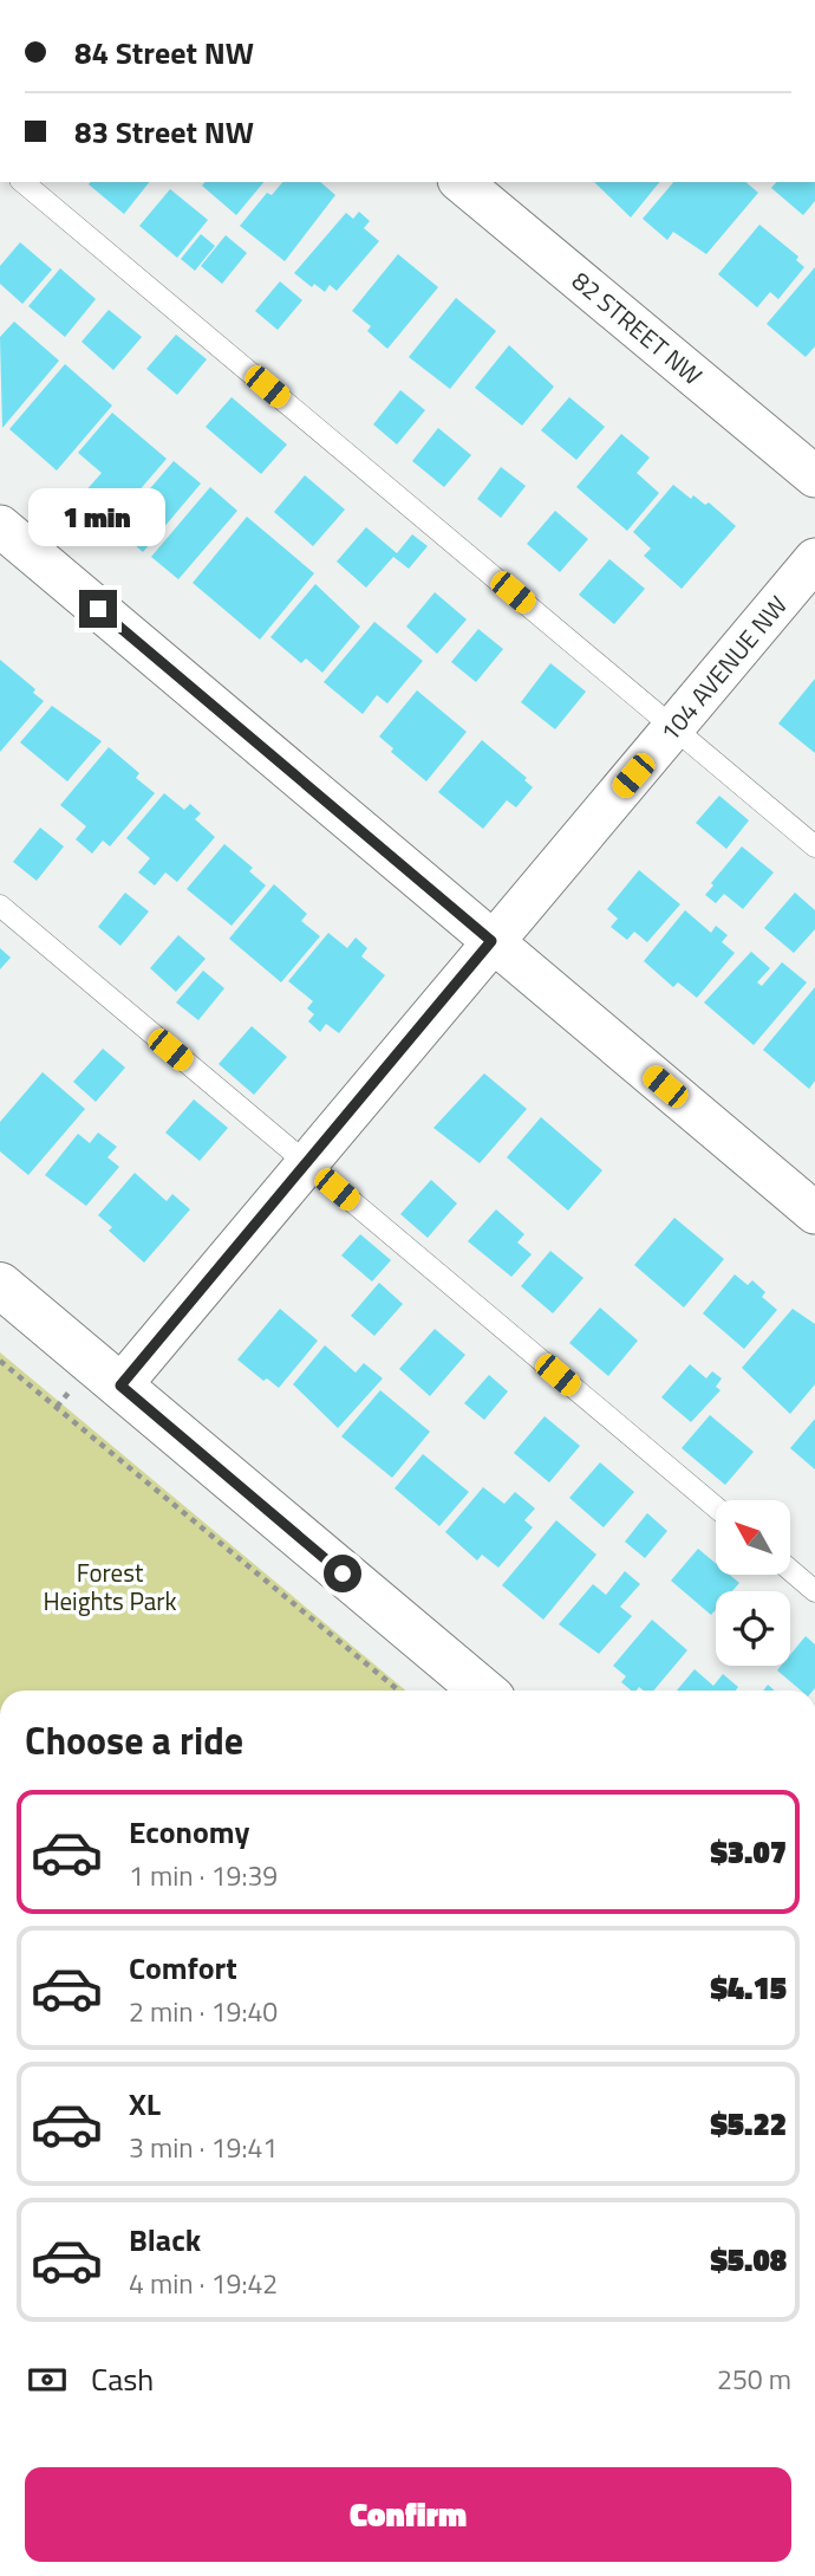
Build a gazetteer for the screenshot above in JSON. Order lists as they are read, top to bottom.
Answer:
{
  "streets": {
    "street": ["82 STREET NW", "104 AVENUE NW"]
  },
  "parks": ["Forest Heights Park"],
  "north": "top left",
  "page": {
    "banner": ["84 Street NW", "83 Street NW"],
    "bubble": "1 min",
    "heading": "Choose a ride",
    "list": [
      {
        "name": "Economy",
        "note": "1 min · 19:39",
        "value": "$3.07"
      },
      {
        "name": "Comfort",
        "note": "2 min · 19:40",
        "value": "$4.15"
      },
      {
        "name": "XL",
        "note": "3 min · 19:41",
        "value": "$5.22"
      },
      {
        "name": "Black",
        "note": "4 min · 19:42",
        "value": "$5.08"
      }
    ],
    "pay": ["Cash", "250 m"],
    "buttons": "Confirm"
  }
}
